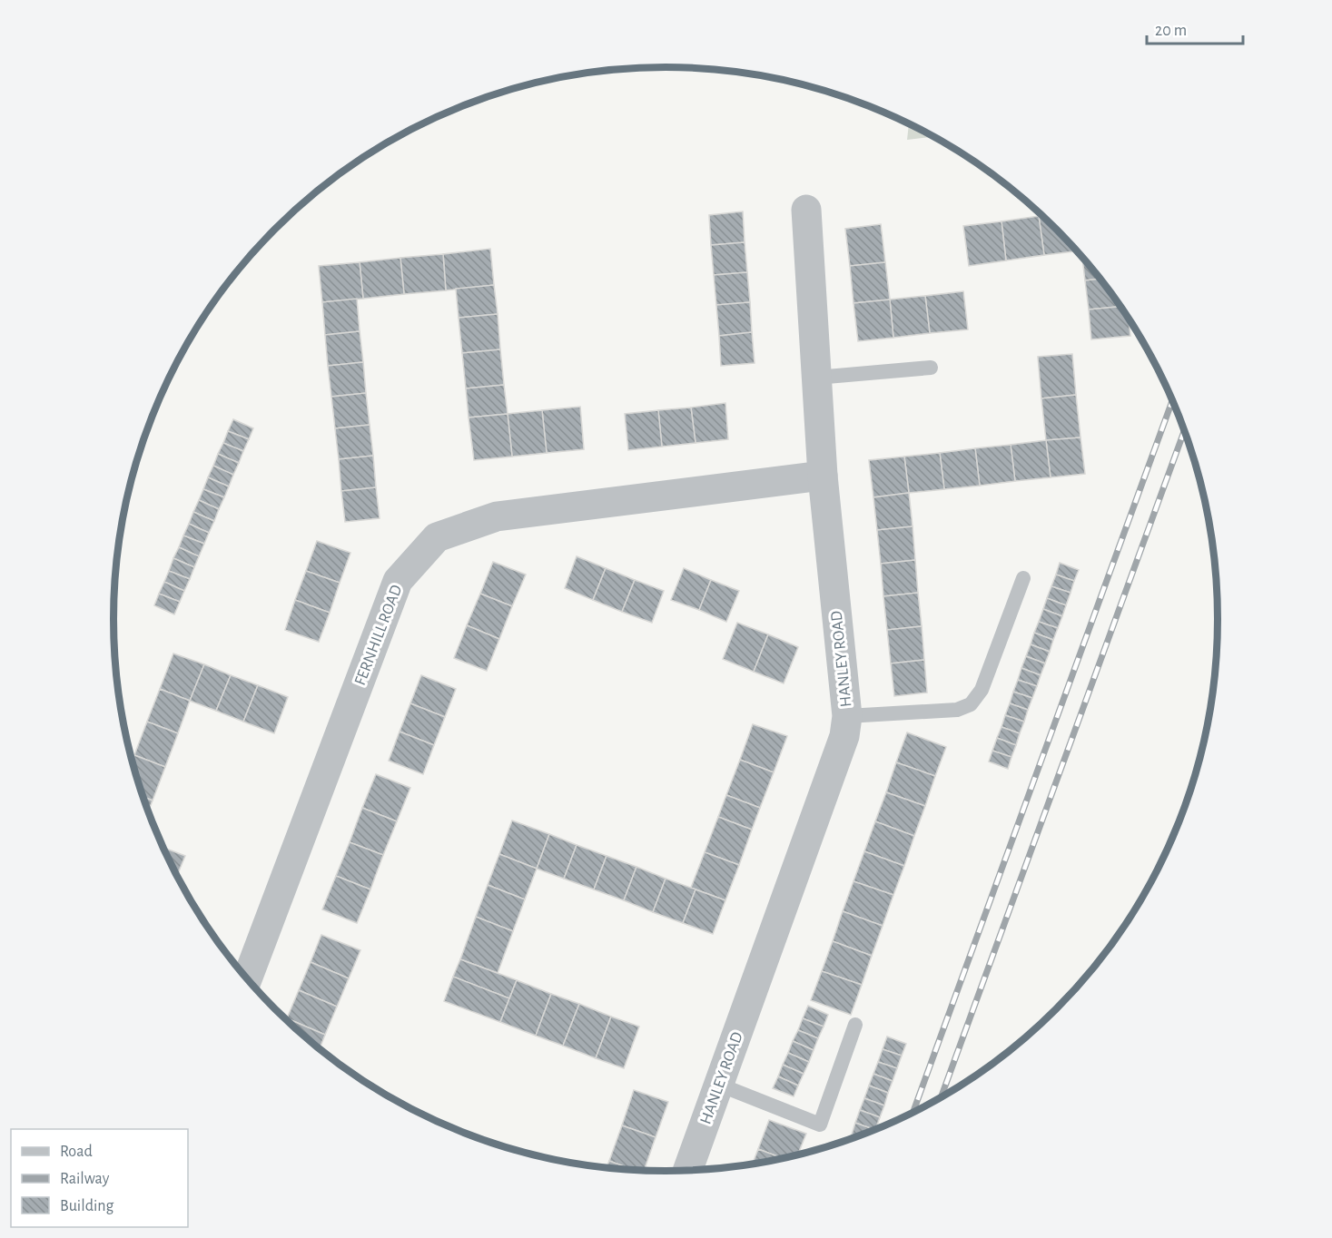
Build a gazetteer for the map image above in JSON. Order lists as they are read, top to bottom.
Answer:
{
  "streets": {
    "street": ["FERNHILL ROAD", "HANLEY ROAD"]
  },
  "crossings": [
    ["FERNHILL ROAD", "HANLEY ROAD"]
  ],
  "legend": ["Road", "Railway", "Building"],
  "scale_bar": "20 m"
}
